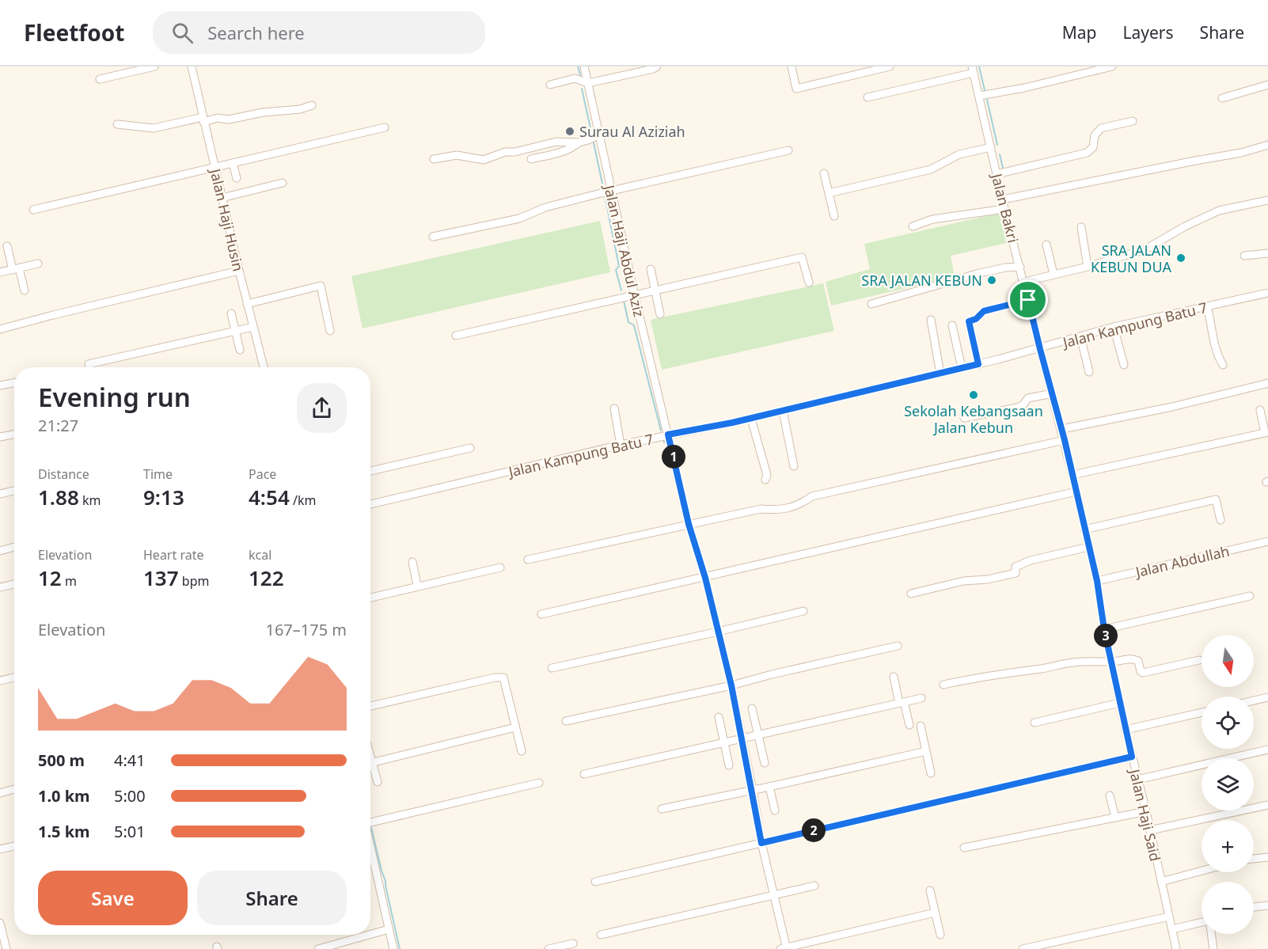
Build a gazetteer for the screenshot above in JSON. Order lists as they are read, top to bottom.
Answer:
{
  "streets": {
    "street": [
      "Jalan Bakri",
      "Jalan Haji Husin",
      "Jalan Haji Abdul Aziz",
      "Jalan Kampung Batu 7",
      "Jalan Abdullah",
      "Jalan Haji Said"
    ]
  },
  "crossings": [
    ["Jalan Bakri", "Jalan Kampung Batu 7"],
    ["Jalan Bakri", "Jalan Haji Said"],
    ["Jalan Haji Abdul Aziz", "Jalan Kampung Batu 7"],
    ["Jalan Kampung Batu 7", "Jalan Haji Said"],
    ["Jalan Abdullah", "Jalan Haji Said"]
  ],
  "places": [
    "Surau Al Aziziah",
    "SRA JALAN KEBUN DUA",
    "SRA JALAN KEBUN",
    "Sekolah Kebangsaan Jalan Kebun"
  ],
  "north": "bottom",
  "page": {
    "header": "Fleetfoot",
    "search": "Search here",
    "nav": ["Map", "Layers", "Share"],
    "heading": ["Evening run", "21:27"],
    "pins": ["1", "3", "2"],
    "stats": [
      ["Distance", "1.88 km"],
      ["Time", "9:13"],
      ["Pace", "4:54 /km"],
      ["Elevation", "12 m"],
      ["Heart rate", "137 bpm"],
      ["kcal", "122"]
    ],
    "chart": ["Elevation", "167–175 m"],
    "map_buttons": ["+", "−"],
    "list": [
      {
        "name": "500 m",
        "note": "4:41"
      },
      {
        "name": "1.0 km",
        "note": "5:00"
      },
      {
        "name": "1.5 km",
        "note": "5:01"
      }
    ],
    "buttons": ["Save", "Share"]
  }
}
